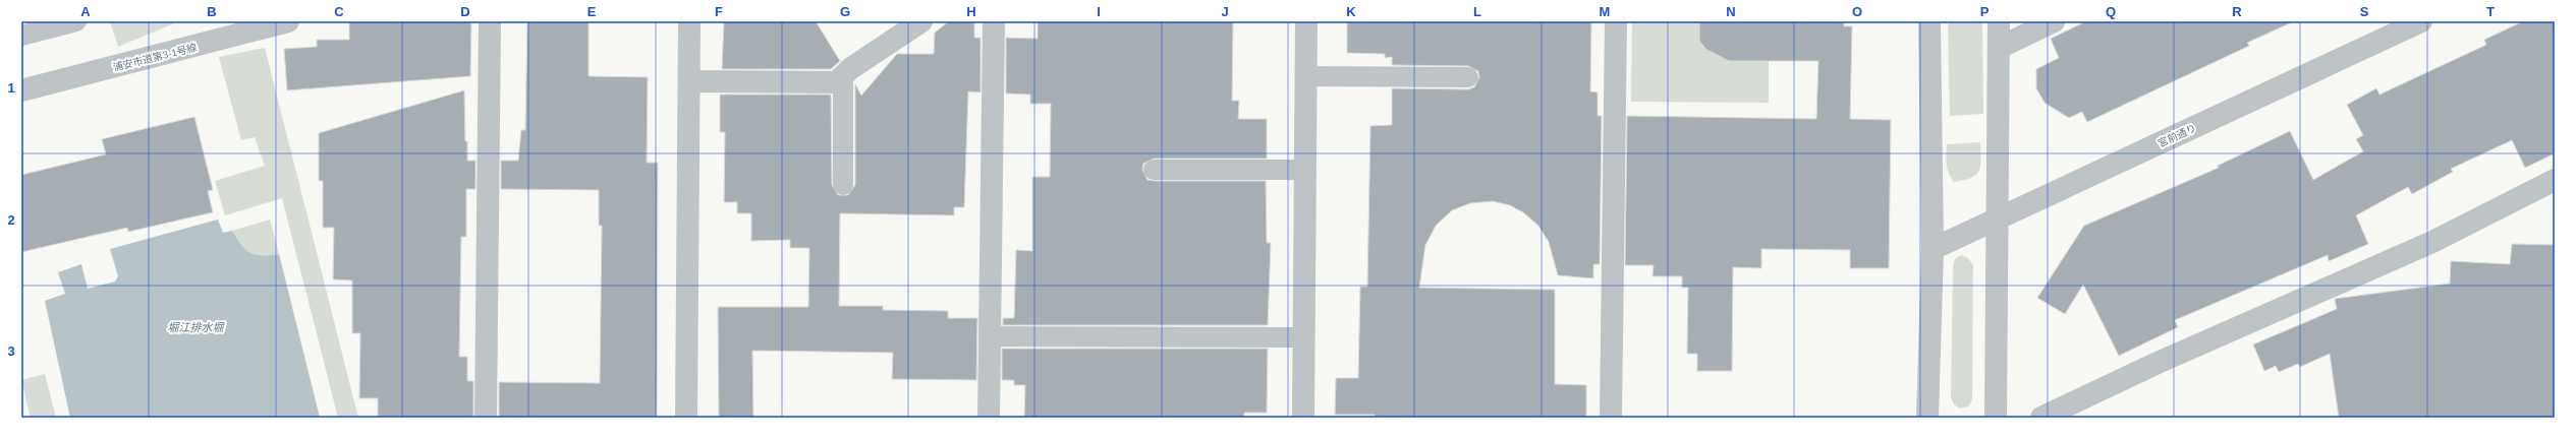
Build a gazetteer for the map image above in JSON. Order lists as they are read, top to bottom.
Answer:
{
  "streets": {
    "street": ["浦安市道第3-1号線", "宮前通り"]
  },
  "water": ["堀江排水堀"],
  "grid": {
    "columns": [
      "A",
      "B",
      "C",
      "D",
      "E",
      "F",
      "G",
      "H",
      "I",
      "J",
      "K",
      "L",
      "M",
      "N",
      "O",
      "P",
      "Q",
      "R",
      "S",
      "T"
    ],
    "rows": ["1", "2", "3"]
  }
}
